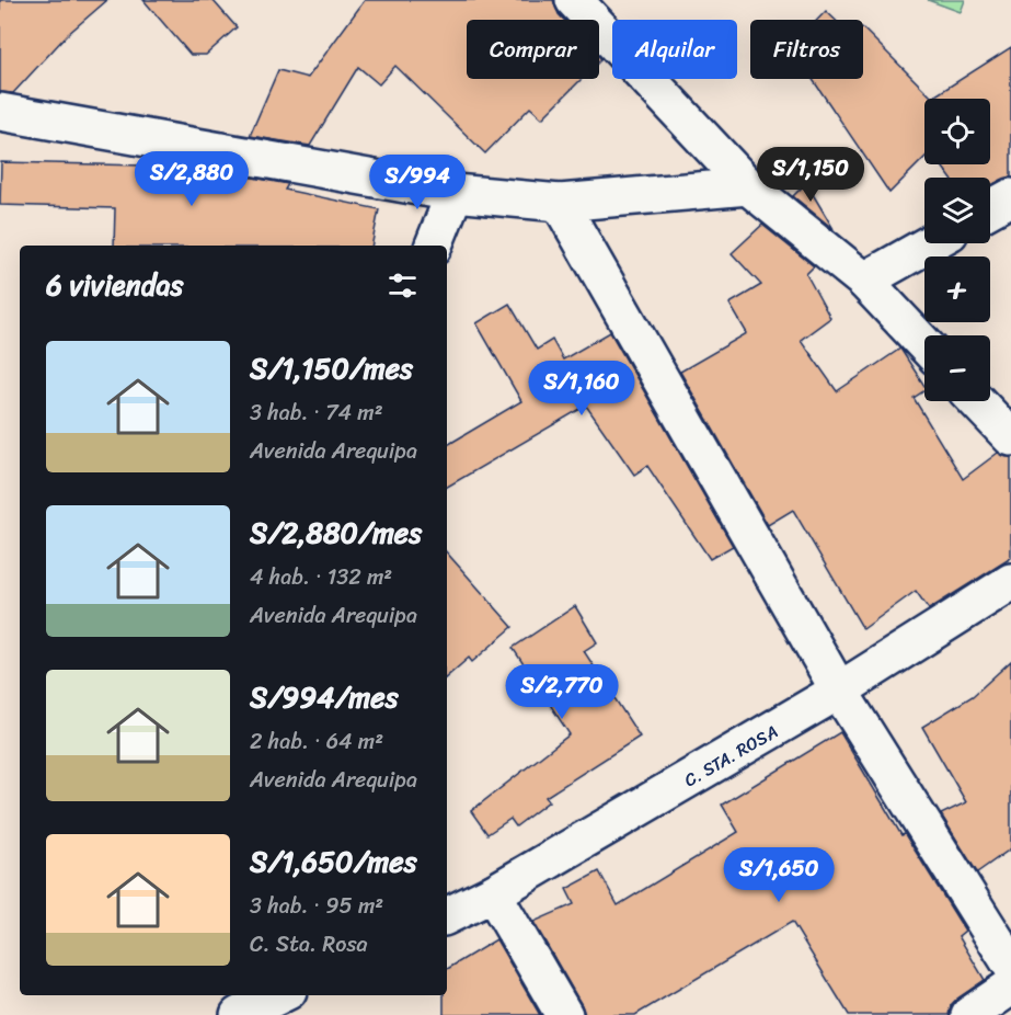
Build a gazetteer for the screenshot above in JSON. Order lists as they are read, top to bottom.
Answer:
{
  "streets": {
    "street": ["C. STA. ROSA"]
  },
  "page": {
    "chip": ["Comprar", "Alquilar", "Filtros"],
    "map_buttons": ["+", "−"],
    "price": [
      "S/1,150",
      "S/2,880",
      "S/994",
      "S/1,160",
      "S/2,770",
      "S/1,650"
    ],
    "heading": "6 viviendas",
    "list": [
      {
        "name": "S/1,150/mes",
        "note": "3 hab. · 74 m² · Avenida Arequipa"
      },
      {
        "name": "S/2,880/mes",
        "note": "4 hab. · 132 m² · Avenida Arequipa"
      },
      {
        "name": "S/994/mes",
        "note": "2 hab. · 64 m² · Avenida Arequipa"
      },
      {
        "name": "S/1,650/mes",
        "note": "3 hab. · 95 m² · C. Sta. Rosa"
      }
    ]
  }
}
